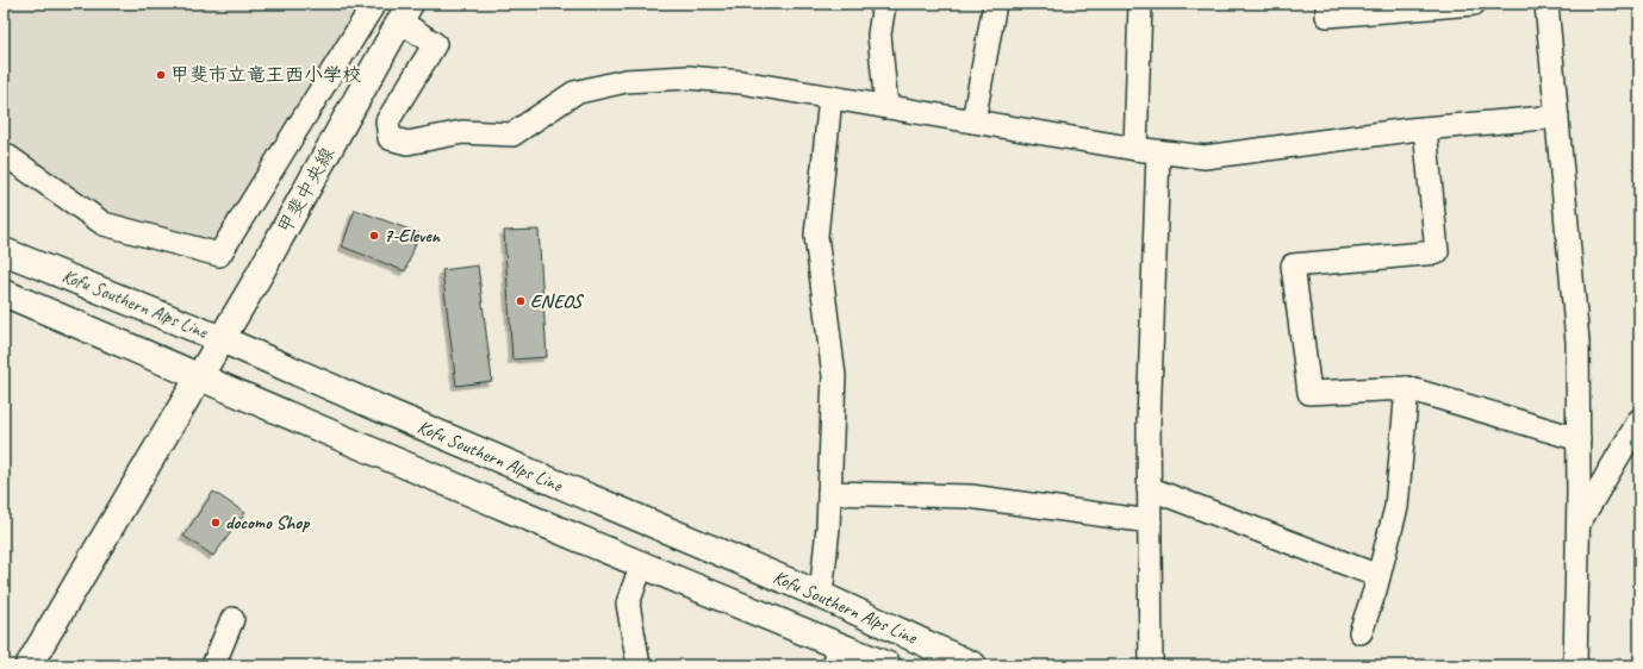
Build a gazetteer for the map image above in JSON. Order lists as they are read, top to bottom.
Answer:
{
  "streets": {
    "main road": ["甲斐中央線", "Kofu Southern Alps Line"]
  },
  "crossings": [
    ["甲斐中央線", "Kofu Southern Alps Line"]
  ],
  "places": [
    "甲斐市立竜王西小学校",
    "7-Eleven",
    "ENEOS",
    "docomo Shop"
  ]
}
